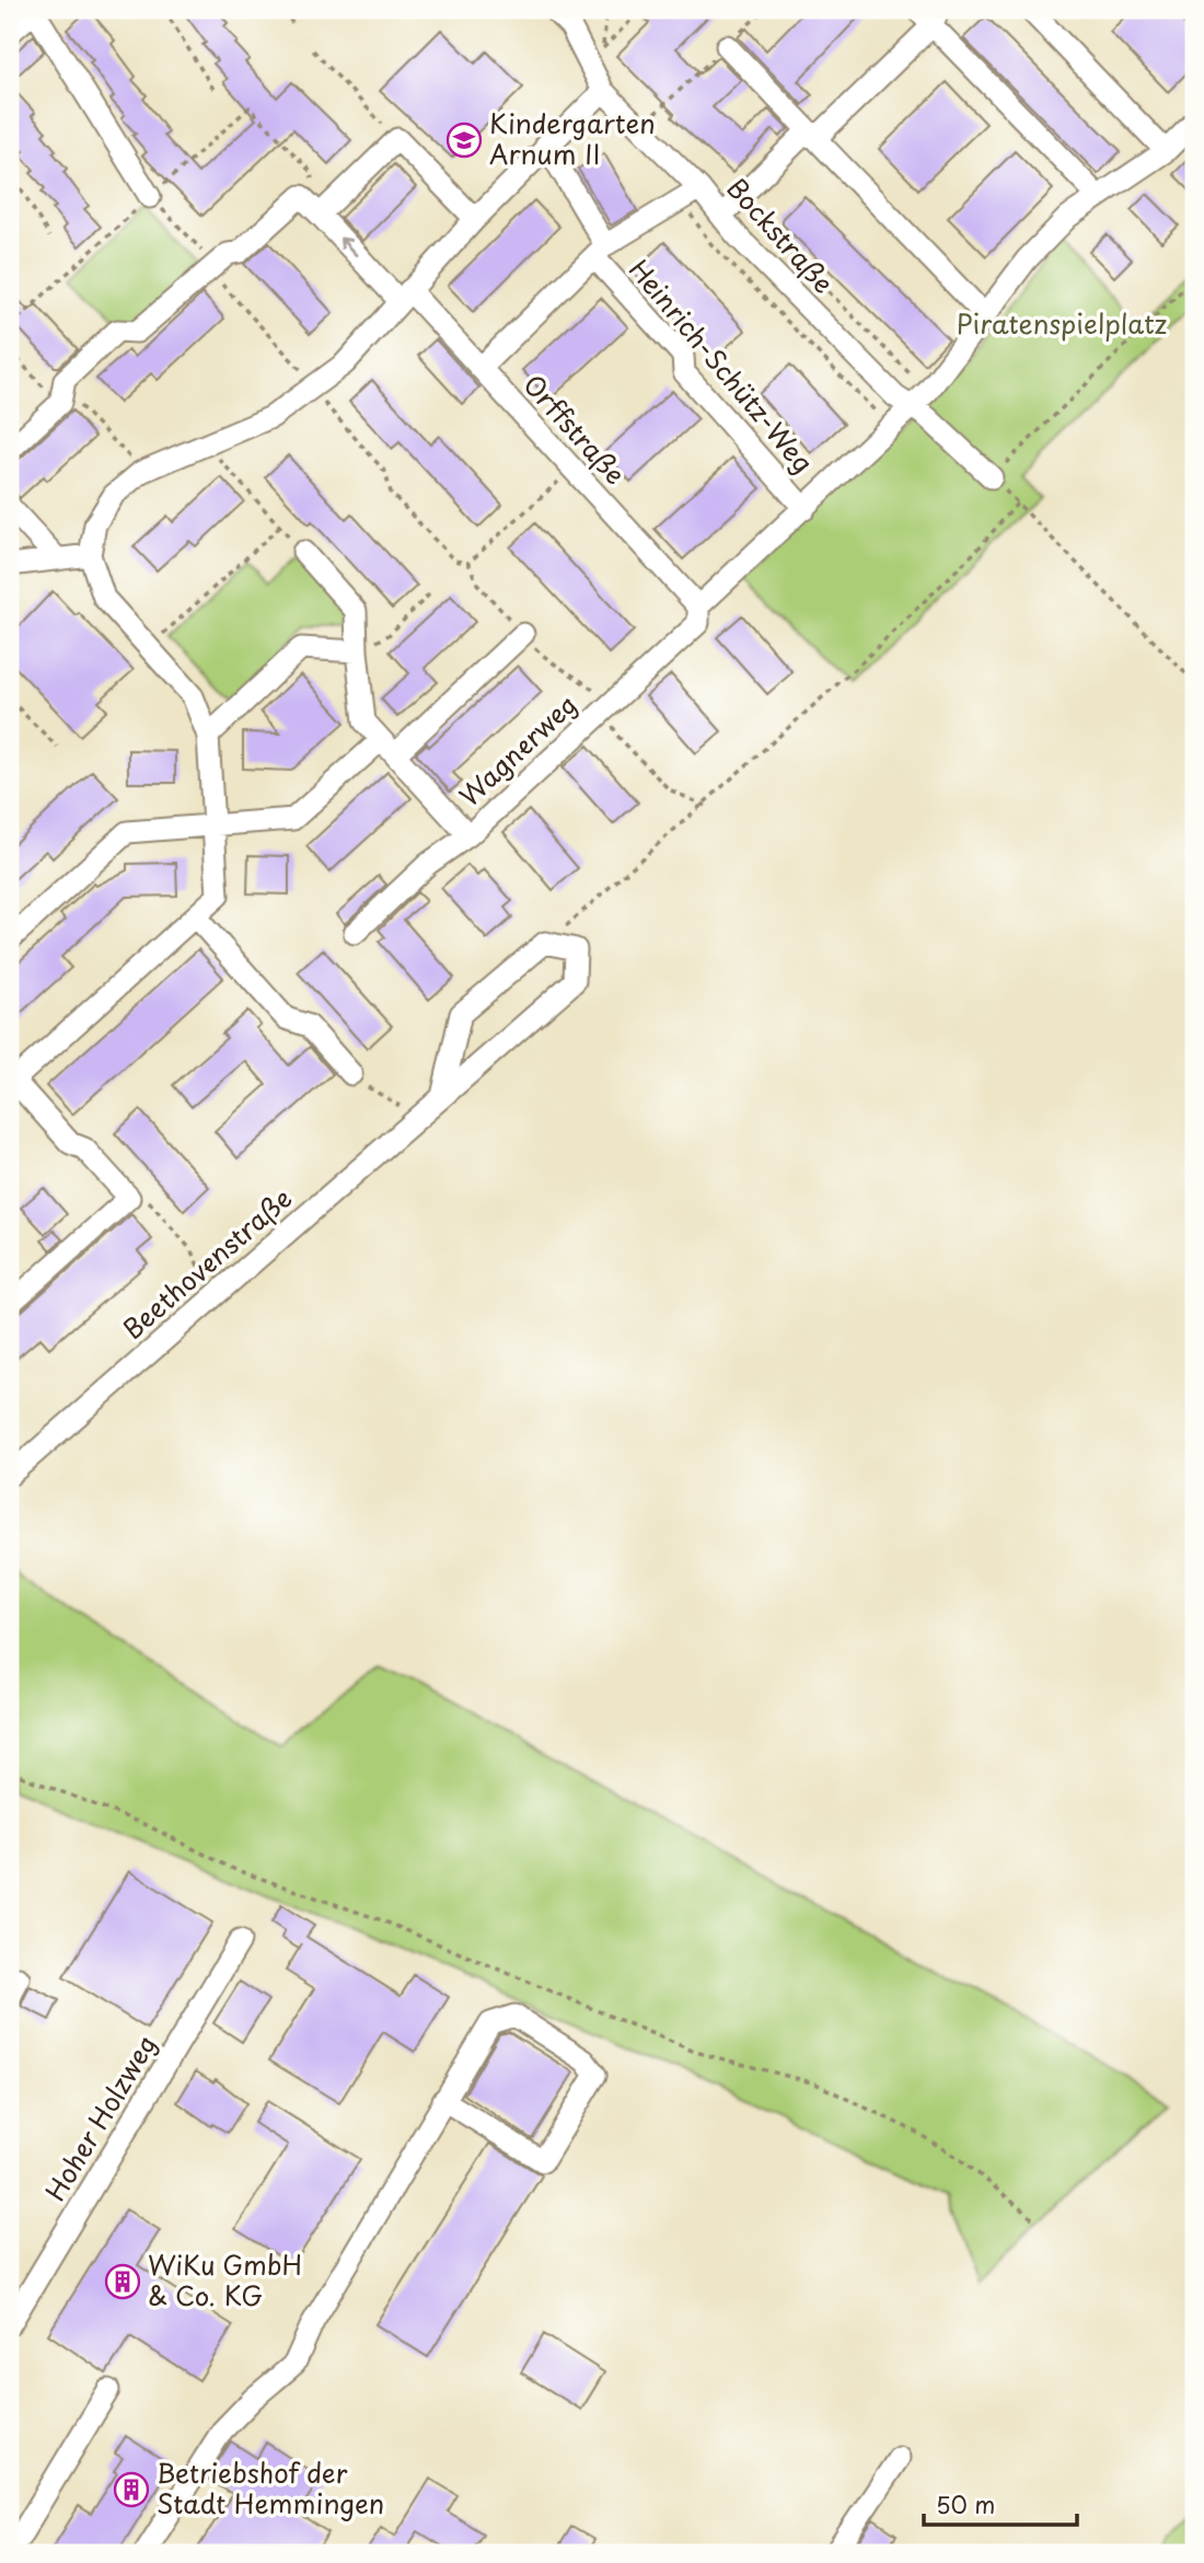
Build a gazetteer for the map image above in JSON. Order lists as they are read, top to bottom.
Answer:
{
  "streets": {
    "street": [
      "Bockstraße",
      "Heinrich-Schütz-Weg",
      "Orffstraße",
      "Wagnerweg",
      "Beethovenstraße",
      "Hoher Holzweg"
    ]
  },
  "parks": ["Piratenspielplatz"],
  "places": {
    "school or university": ["Kindergarten Arnum II"],
    "building": ["WiKu GmbH & Co. KG", "Betriebshof der Stadt Hemmingen"]
  },
  "scale_bar": "50 m"
}
